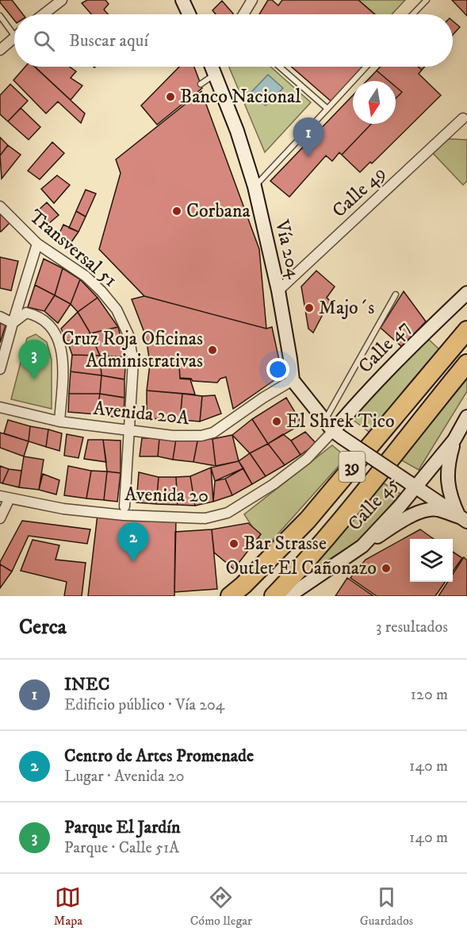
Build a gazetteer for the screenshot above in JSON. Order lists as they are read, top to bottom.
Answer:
{
  "streets": {
    "highway": ["39"],
    "main road": ["Vía 204", "Calle 47", "Calle 45"],
    "street": [
      "Calle 49",
      "Transversal 51",
      "Avenida 20A",
      "Avenida 20"
    ]
  },
  "crossings": [
    ["Calle 49", "Vía 204"],
    ["Transversal 51", "Avenida 20A"],
    ["Vía 204", "Avenida 20A"],
    ["Calle 47", "Avenida 20"]
  ],
  "places": [
    "Banco Nacional",
    "Corbana",
    "Majo´s",
    "Cruz Roja Oficinas Administrativas",
    "El Shrek Tico",
    "Bar Strasse",
    "Outlet El Cañonazo"
  ],
  "north": "bottom",
  "page": {
    "search": "Buscar aquí",
    "pins": ["1", "3", "2"],
    "heading": ["Cerca", "3 resultados"],
    "list": [
      {
        "mark": "1",
        "name": "INEC",
        "note": "Edificio público · Vía 204",
        "value": "120 m"
      },
      {
        "mark": "2",
        "name": "Centro de Artes Promenade",
        "note": "Lugar · Avenida 20",
        "value": "140 m"
      },
      {
        "mark": "3",
        "name": "Parque El Jardín",
        "note": "Parque · Calle 51A",
        "value": "140 m"
      }
    ],
    "nav": ["Mapa", "Cómo llegar", "Guardados"]
  }
}
